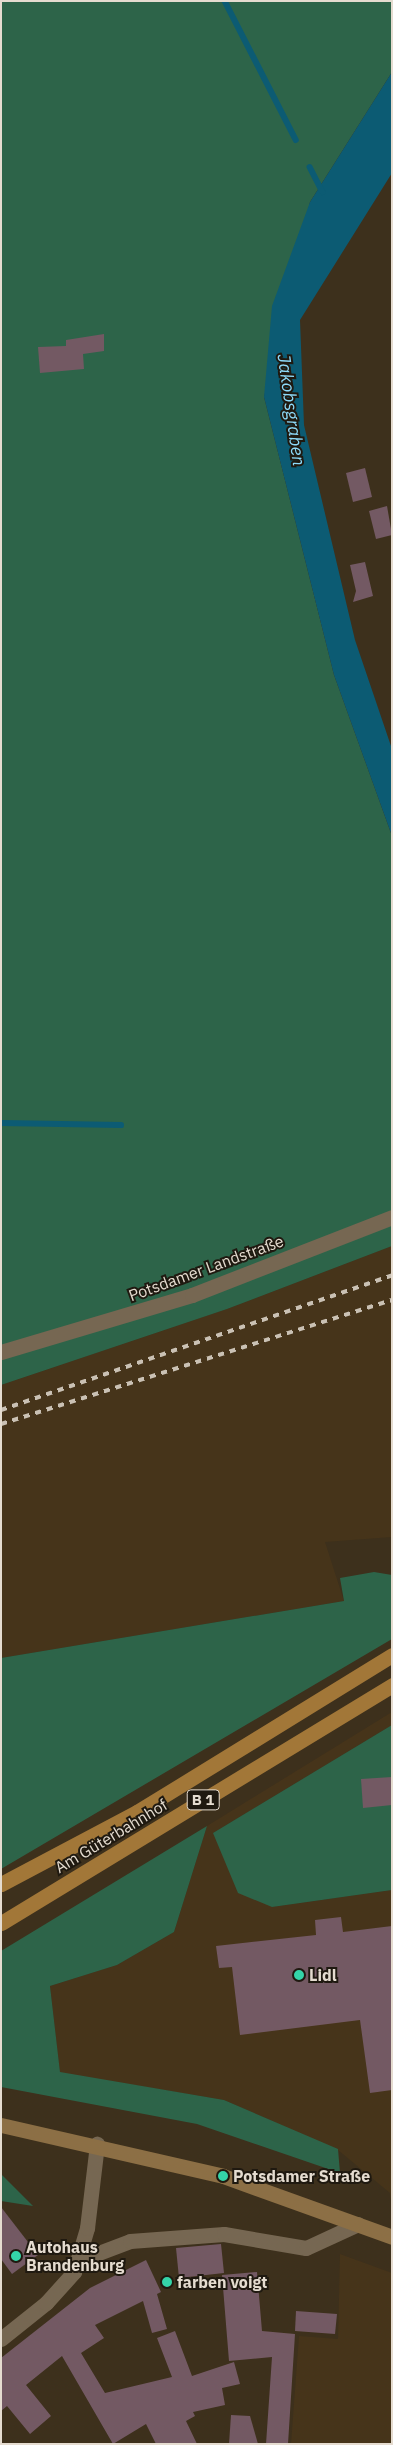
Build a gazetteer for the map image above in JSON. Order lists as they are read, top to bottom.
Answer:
{
  "streets": {
    "main road": ["B 1", "Am Güterbahnhof"],
    "street": ["Potsdamer Landstraße"]
  },
  "water": ["Jakobsgraben"],
  "places": [
    "Lidl",
    "Potsdamer Straße",
    "Autohaus Brandenburg",
    "farben voigt"
  ]
}
